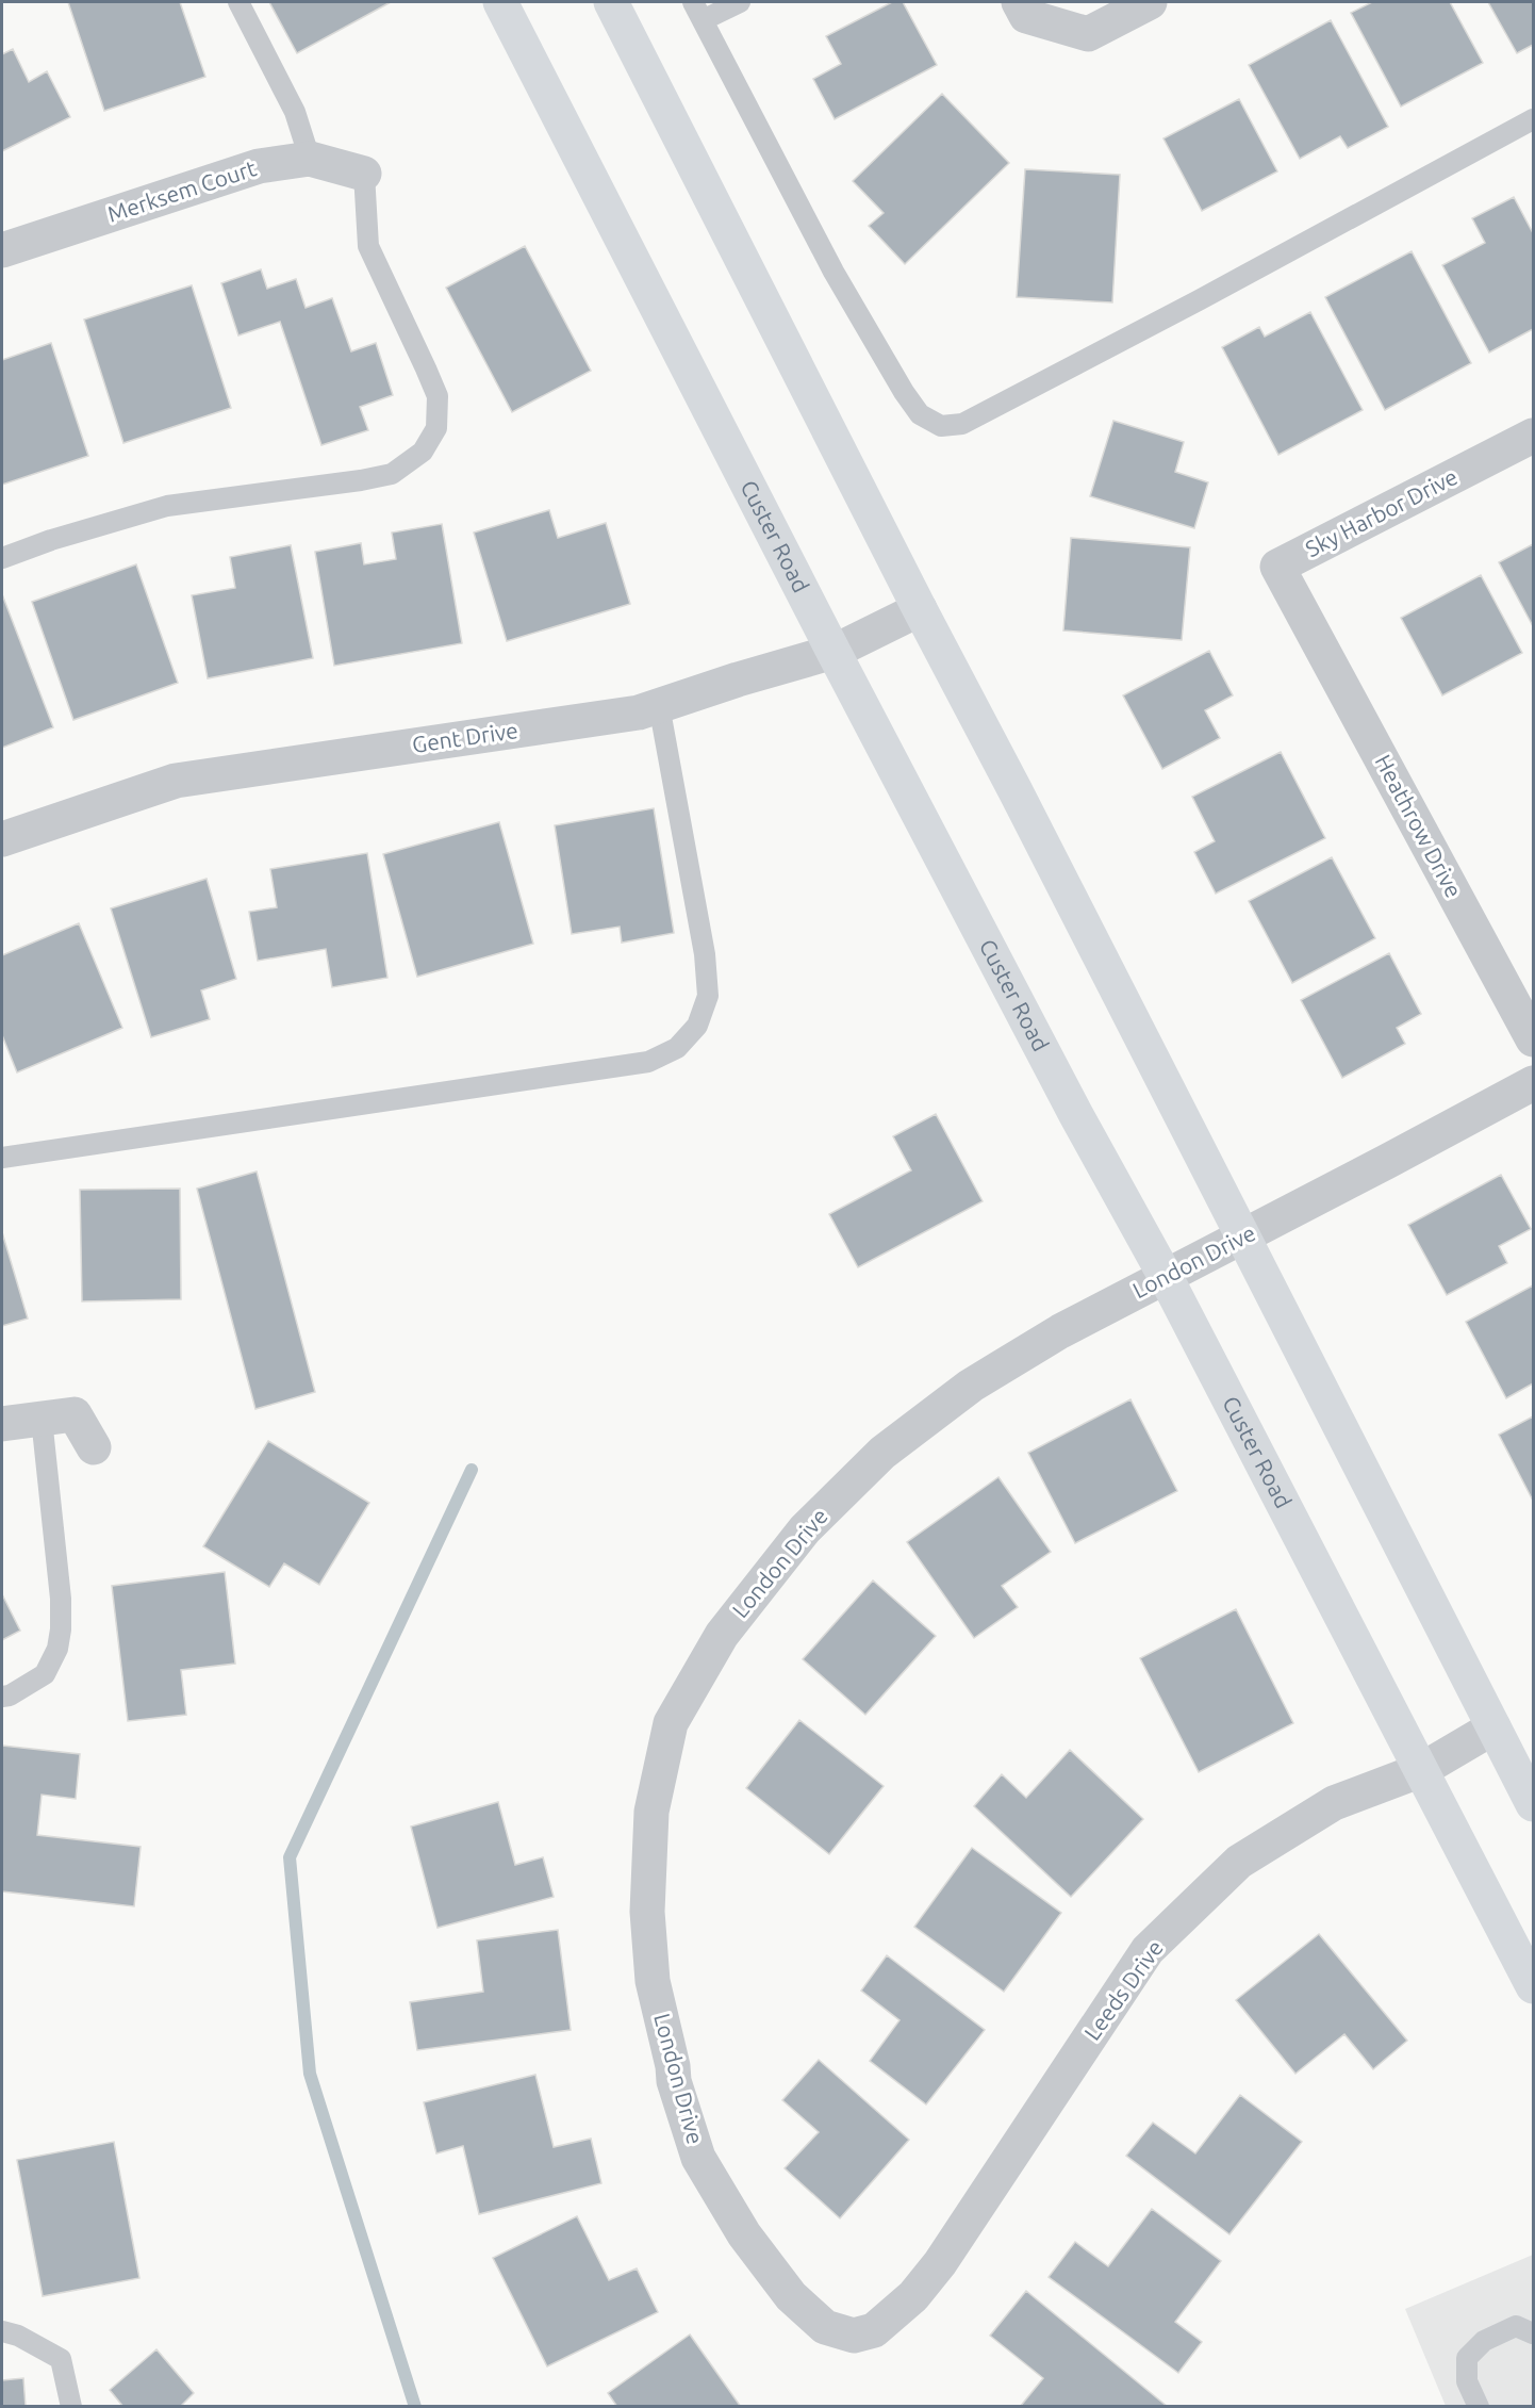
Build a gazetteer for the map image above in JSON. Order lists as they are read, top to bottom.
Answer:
{
  "streets": {
    "main road": ["Custer Road"],
    "street": [
      "Merksem Court",
      "Sky Harbor Drive",
      "Gent Drive",
      "Heathrow Drive",
      "London Drive",
      "Leeds Drive"
    ]
  },
  "crossings": [
    ["Sky Harbor Drive", "Heathrow Drive"],
    ["Custer Road", "Gent Drive"],
    ["Custer Road", "London Drive"],
    ["Custer Road", "Leeds Drive"],
    ["London Drive", "Leeds Drive"]
  ]
}
